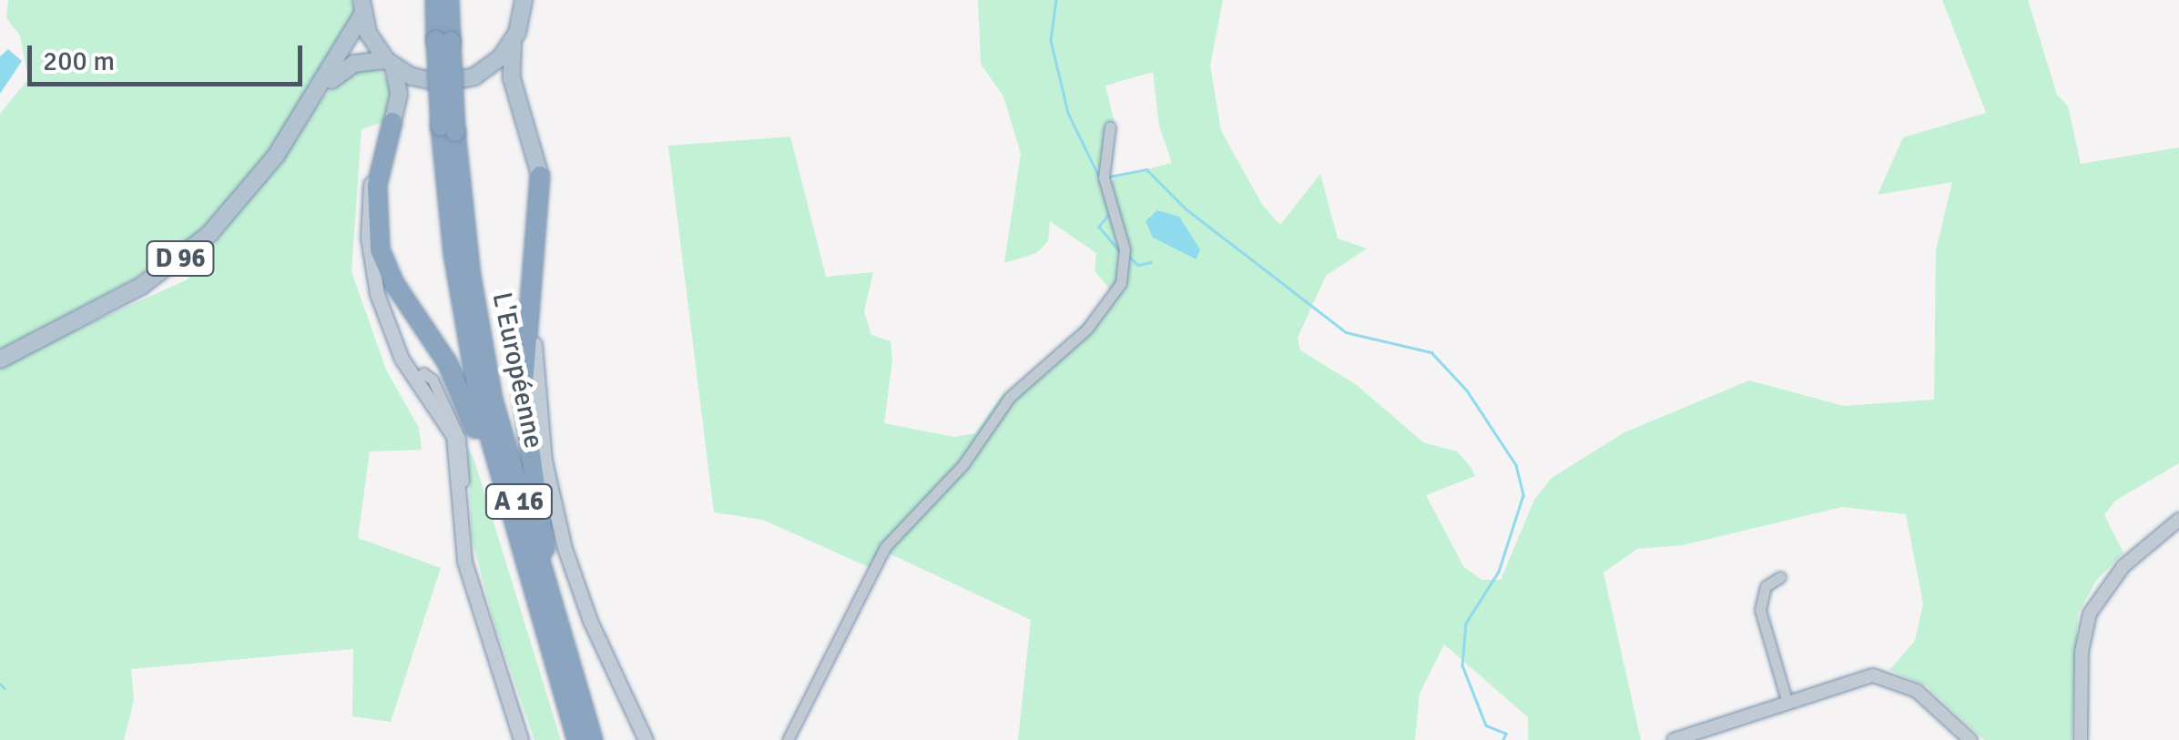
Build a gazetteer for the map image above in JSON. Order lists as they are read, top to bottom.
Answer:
{
  "streets": {
    "highway": ["L'Européenne", "A 16"],
    "main road": ["D 96"]
  },
  "scale_bar": "200 m"
}
